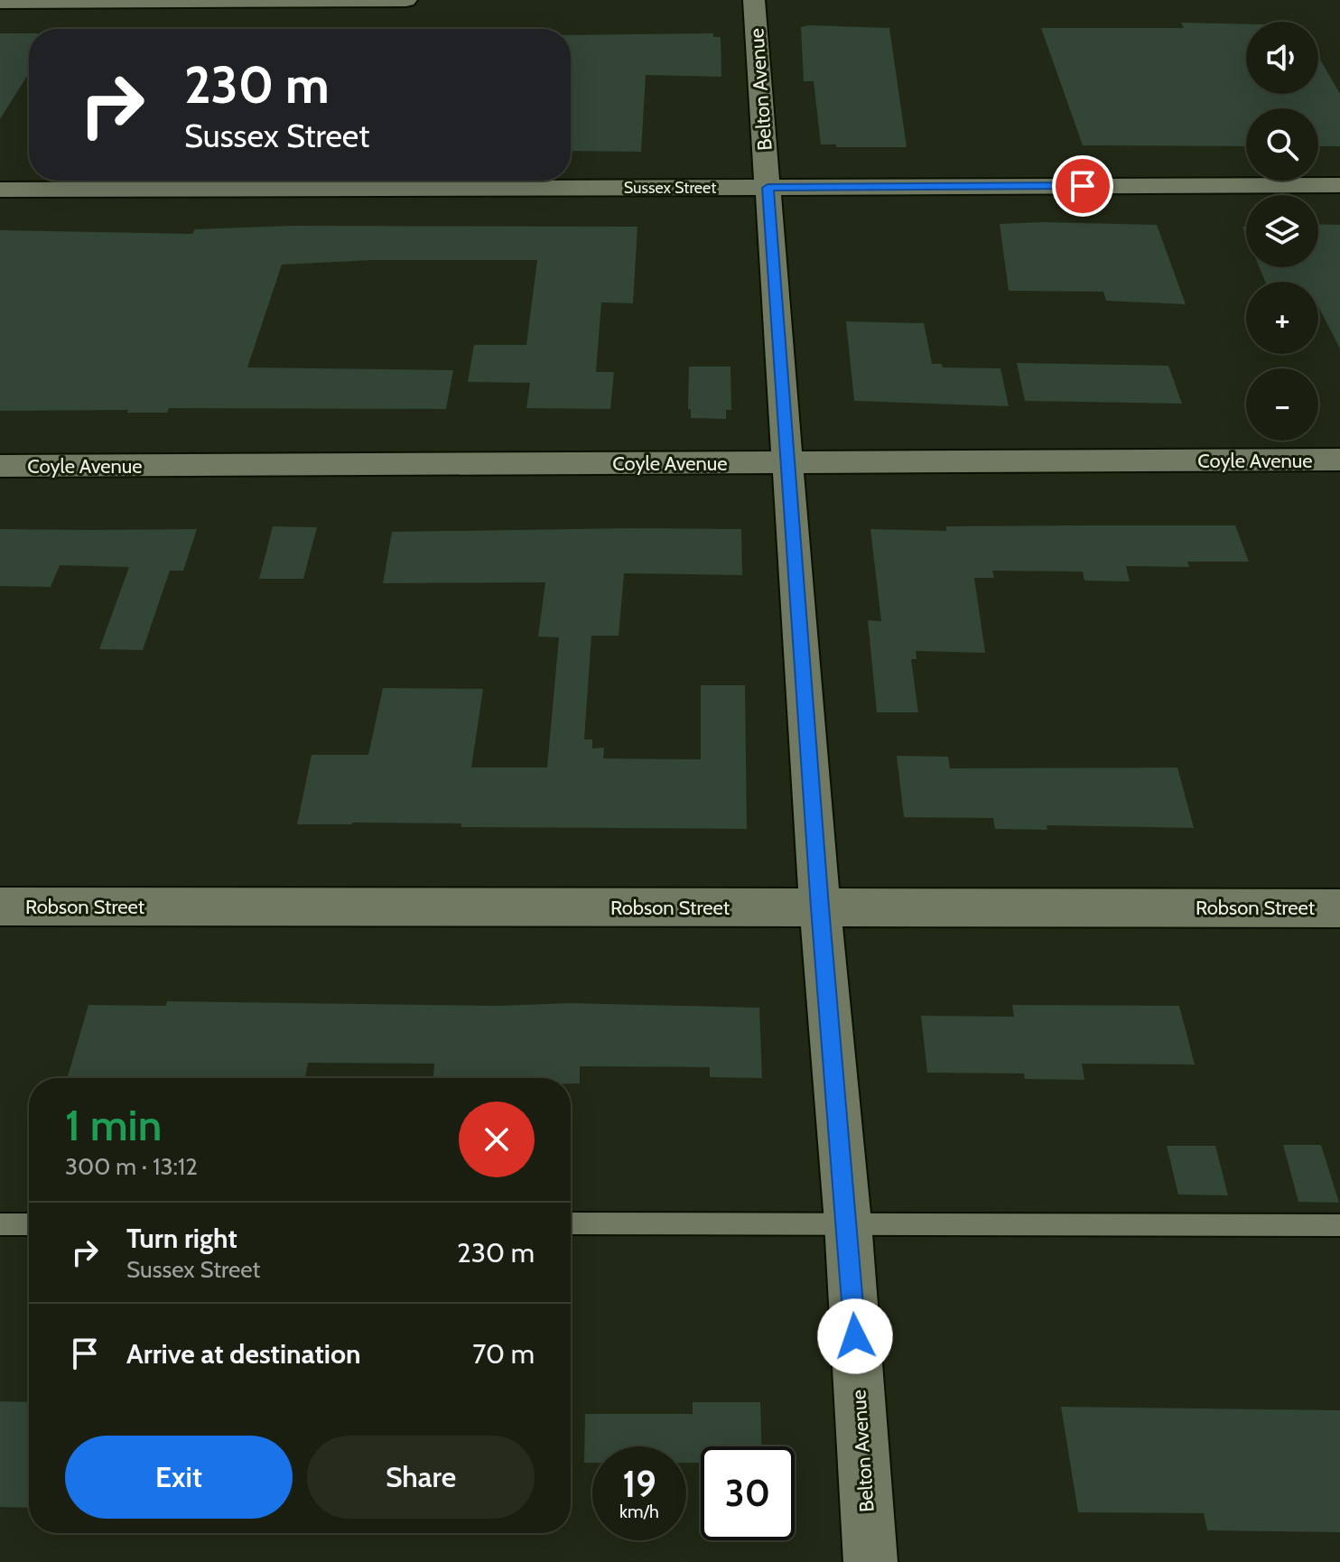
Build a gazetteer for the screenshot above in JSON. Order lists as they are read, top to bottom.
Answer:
{
  "streets": {
    "street": [
      "Belton Avenue",
      "Sussex Street",
      "Coyle Avenue",
      "Robson Street"
    ]
  },
  "crossings": [
    ["Belton Avenue", "Sussex Street"],
    ["Belton Avenue", "Coyle Avenue"],
    ["Belton Avenue", "Robson Street"]
  ],
  "page": {
    "map_buttons": ["+", "−"],
    "turn": ["230 m", "Sussex Street"],
    "heading": ["1 min", "300 m · 13:12"],
    "list": [
      {
        "name": "Turn right",
        "note": "Sussex Street",
        "value": "230 m"
      },
      {
        "name": "Arrive at destination",
        "value": "70 m"
      }
    ],
    "buttons": ["Exit", "Share"],
    "speed": "19 km/h",
    "limit": "30"
  }
}
